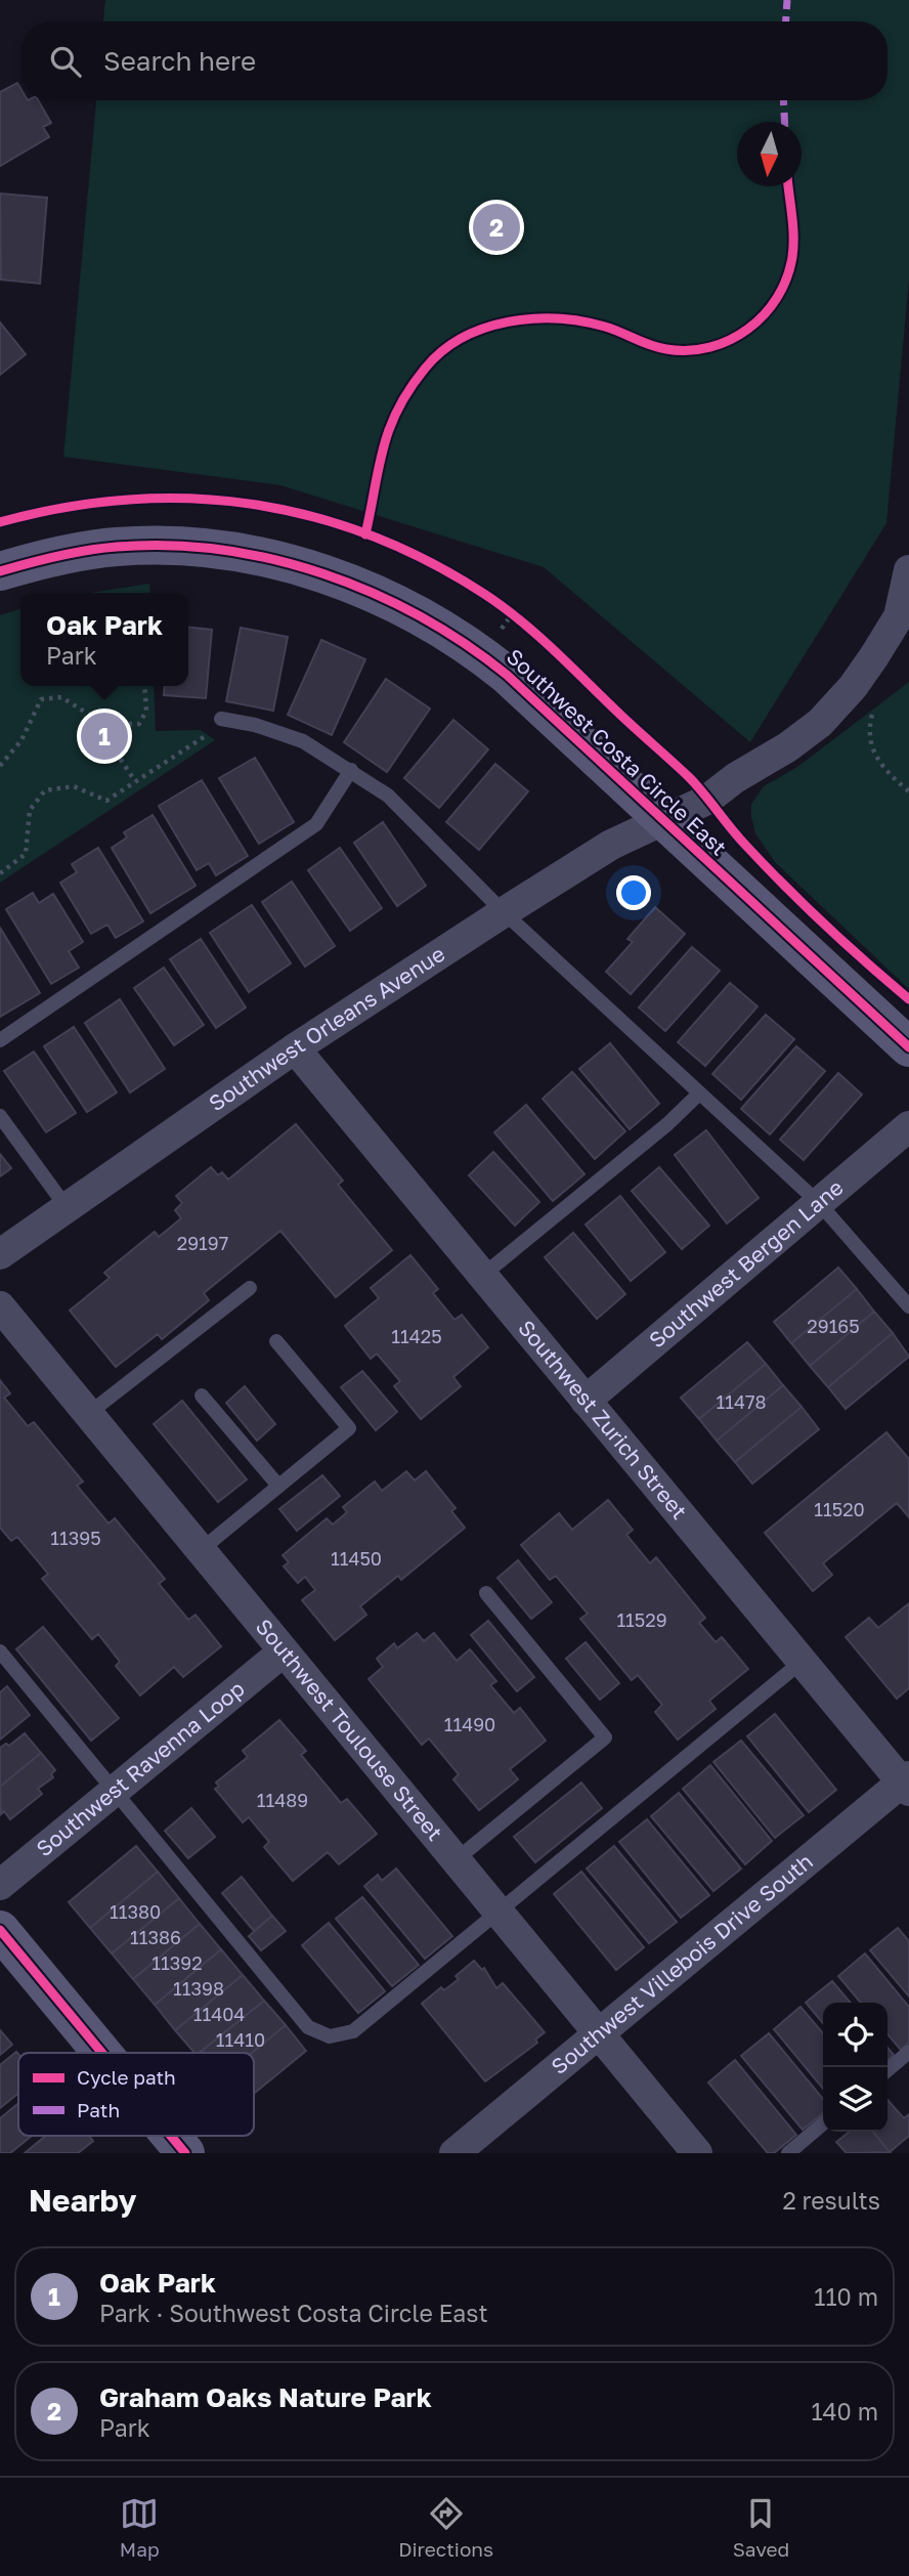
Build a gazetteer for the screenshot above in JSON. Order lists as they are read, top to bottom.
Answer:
{
  "streets": {
    "street": [
      "Southwest Costa Circle East",
      "Southwest Orleans Avenue",
      "Southwest Bergen Lane",
      "Southwest Zurich Street",
      "Southwest Toulouse Street",
      "Southwest Ravenna Loop",
      "Southwest Villebois Drive South"
    ]
  },
  "crossings": [
    ["Southwest Costa Circle East", "Southwest Orleans Avenue"],
    ["Southwest Orleans Avenue", "Southwest Zurich Street"],
    ["Southwest Bergen Lane", "Southwest Zurich Street"],
    ["Southwest Zurich Street", "Southwest Villebois Drive South"],
    ["Southwest Toulouse Street", "Southwest Ravenna Loop"],
    ["Southwest Toulouse Street", "Southwest Villebois Drive South"]
  ],
  "house_numbers": [
    "29197",
    "29165",
    "11425",
    "11478",
    "11520",
    "11395",
    "11450",
    "11529",
    "11490",
    "11489",
    "11380",
    "11386",
    "11392",
    "11398",
    "11404",
    "11410"
  ],
  "legend": ["Cycle path", "Path"],
  "north": "bottom",
  "page": {
    "search": "Search here",
    "pins": ["2", "1"],
    "popup": ["Oak Park", "Park"],
    "heading": ["Nearby", "2 results"],
    "list": [
      {
        "mark": "1",
        "name": "Oak Park",
        "note": "Park · Southwest Costa Circle East",
        "value": "110 m"
      },
      {
        "mark": "2",
        "name": "Graham Oaks Nature Park",
        "note": "Park",
        "value": "140 m"
      }
    ],
    "nav": ["Map", "Directions", "Saved"]
  }
}
